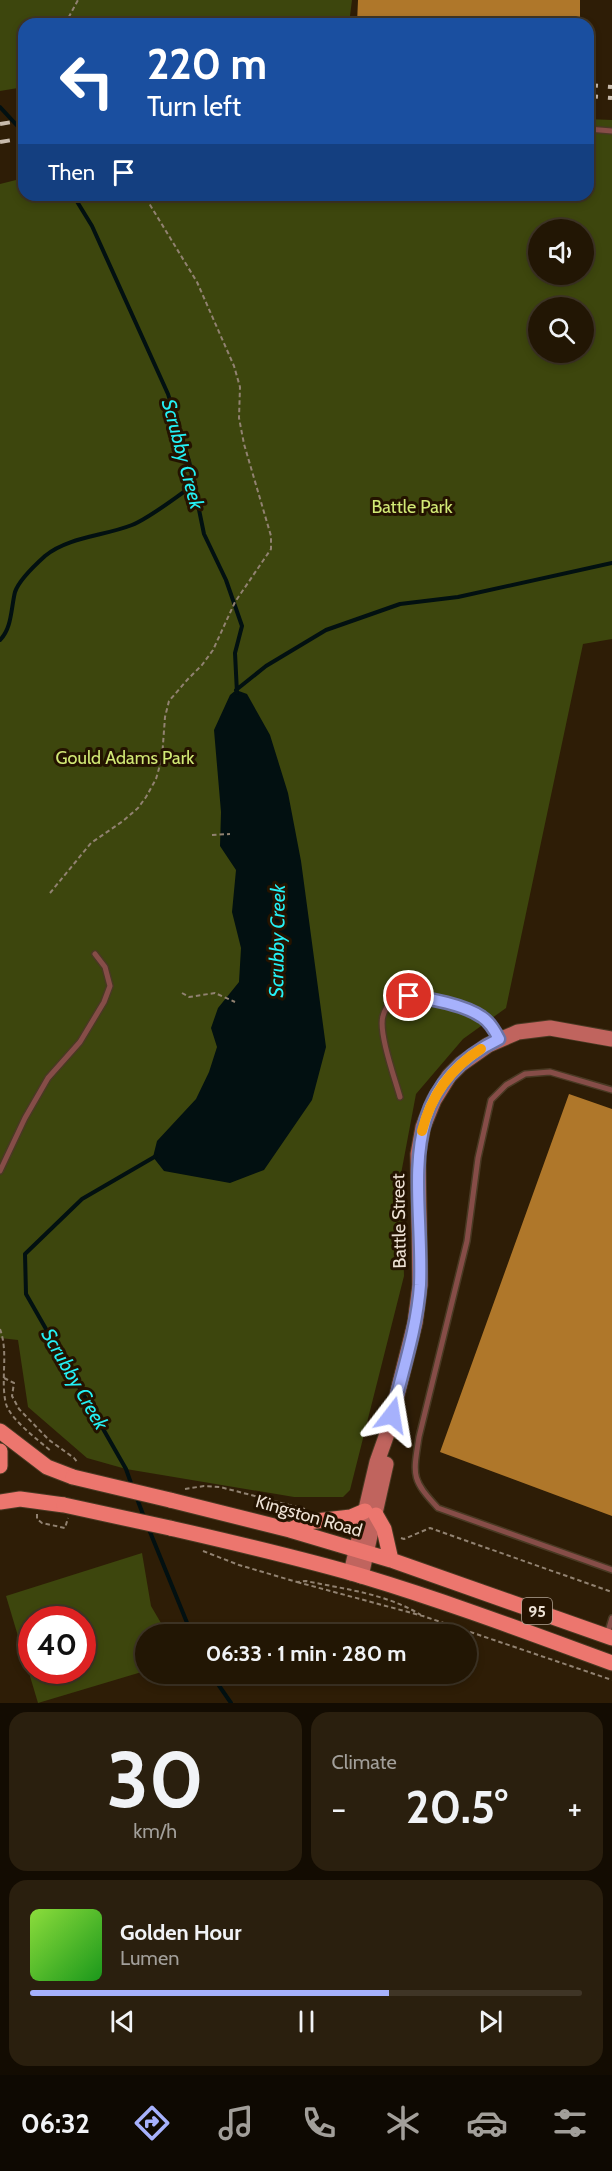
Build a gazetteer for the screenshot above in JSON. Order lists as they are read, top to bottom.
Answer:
{
  "streets": {
    "main road": ["Kingston Road", "95"],
    "street": ["Battle Street"]
  },
  "crossings": [
    ["Battle Street", "Kingston Road"],
    ["Battle Street", "95"]
  ],
  "water": ["Scrubby Creek"],
  "parks": ["Battle Park", "Gould Adams Park"],
  "page": {
    "turn": ["220 m", "Turn left"],
    "then": "Then",
    "limit": "40",
    "trip": "06:33 · 1 min · 280 m",
    "tile": [
      ["30", "km/h"],
      "Climate"
    ],
    "heat": ["−", "20.5°", "+"],
    "song": ["Golden Hour", "Lumen"],
    "tabs": "06:32"
  }
}
